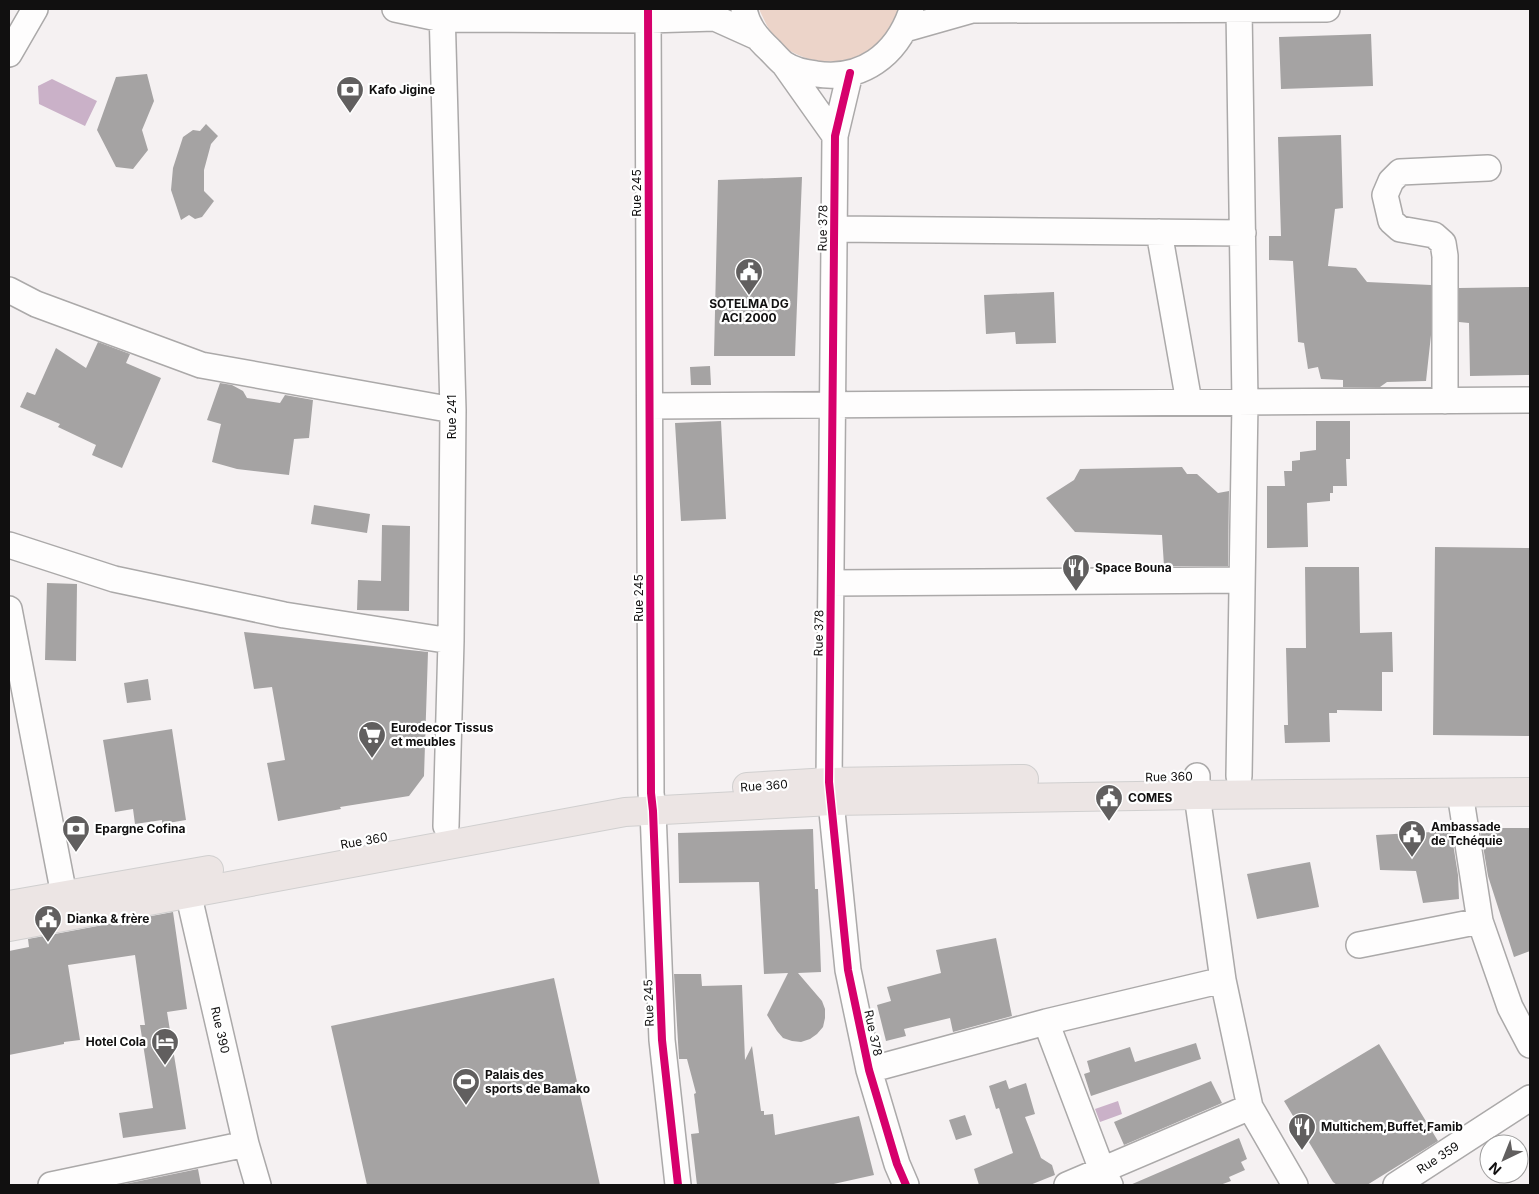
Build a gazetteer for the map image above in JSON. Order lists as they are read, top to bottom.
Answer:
{
  "streets": {
    "main road": ["Rue 360"],
    "street": [
      "Rue 245",
      "Rue 378",
      "Rue 241",
      "Rue 390",
      "Rue 359"
    ]
  },
  "crossings": [
    ["Rue 245", "Rue 360"],
    ["Rue 378", "Rue 360"],
    ["Rue 241", "Rue 360"],
    ["Rue 360", "Rue 390"]
  ],
  "places": {
    "bank": ["Kafo Jigine", "Epargne Cofina"],
    "public building": [
      "SOTELMA DG ACI 2000",
      "COMES",
      "Ambassade de Tchéquie",
      "Dianka & frère"
    ],
    "restaurant": ["Space Bouna", "Multichem,Buffet,Famib"],
    "supermarket": ["Eurodecor Tissus et meubles"],
    "hotel": ["Hotel Cola"],
    "sports": ["Palais des sports de Bamako"]
  },
  "north": "bottom left"
}
